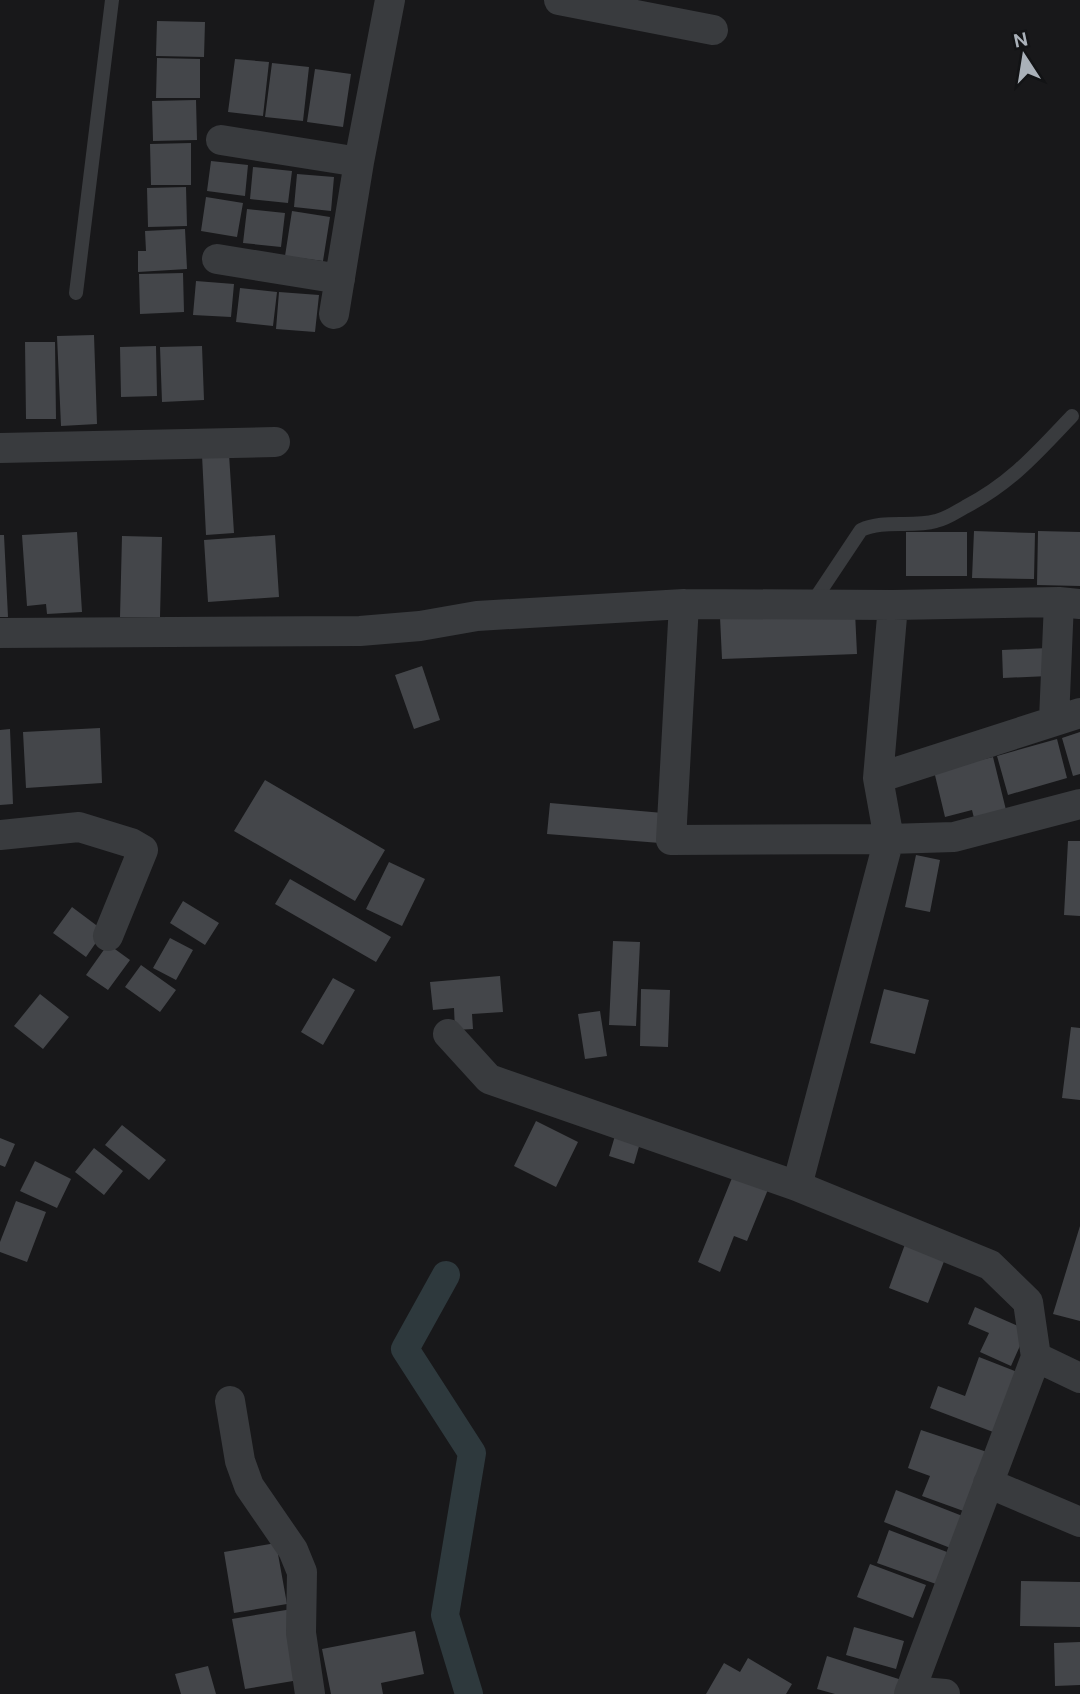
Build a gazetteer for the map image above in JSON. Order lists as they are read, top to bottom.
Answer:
{
  "north": "top"
}
